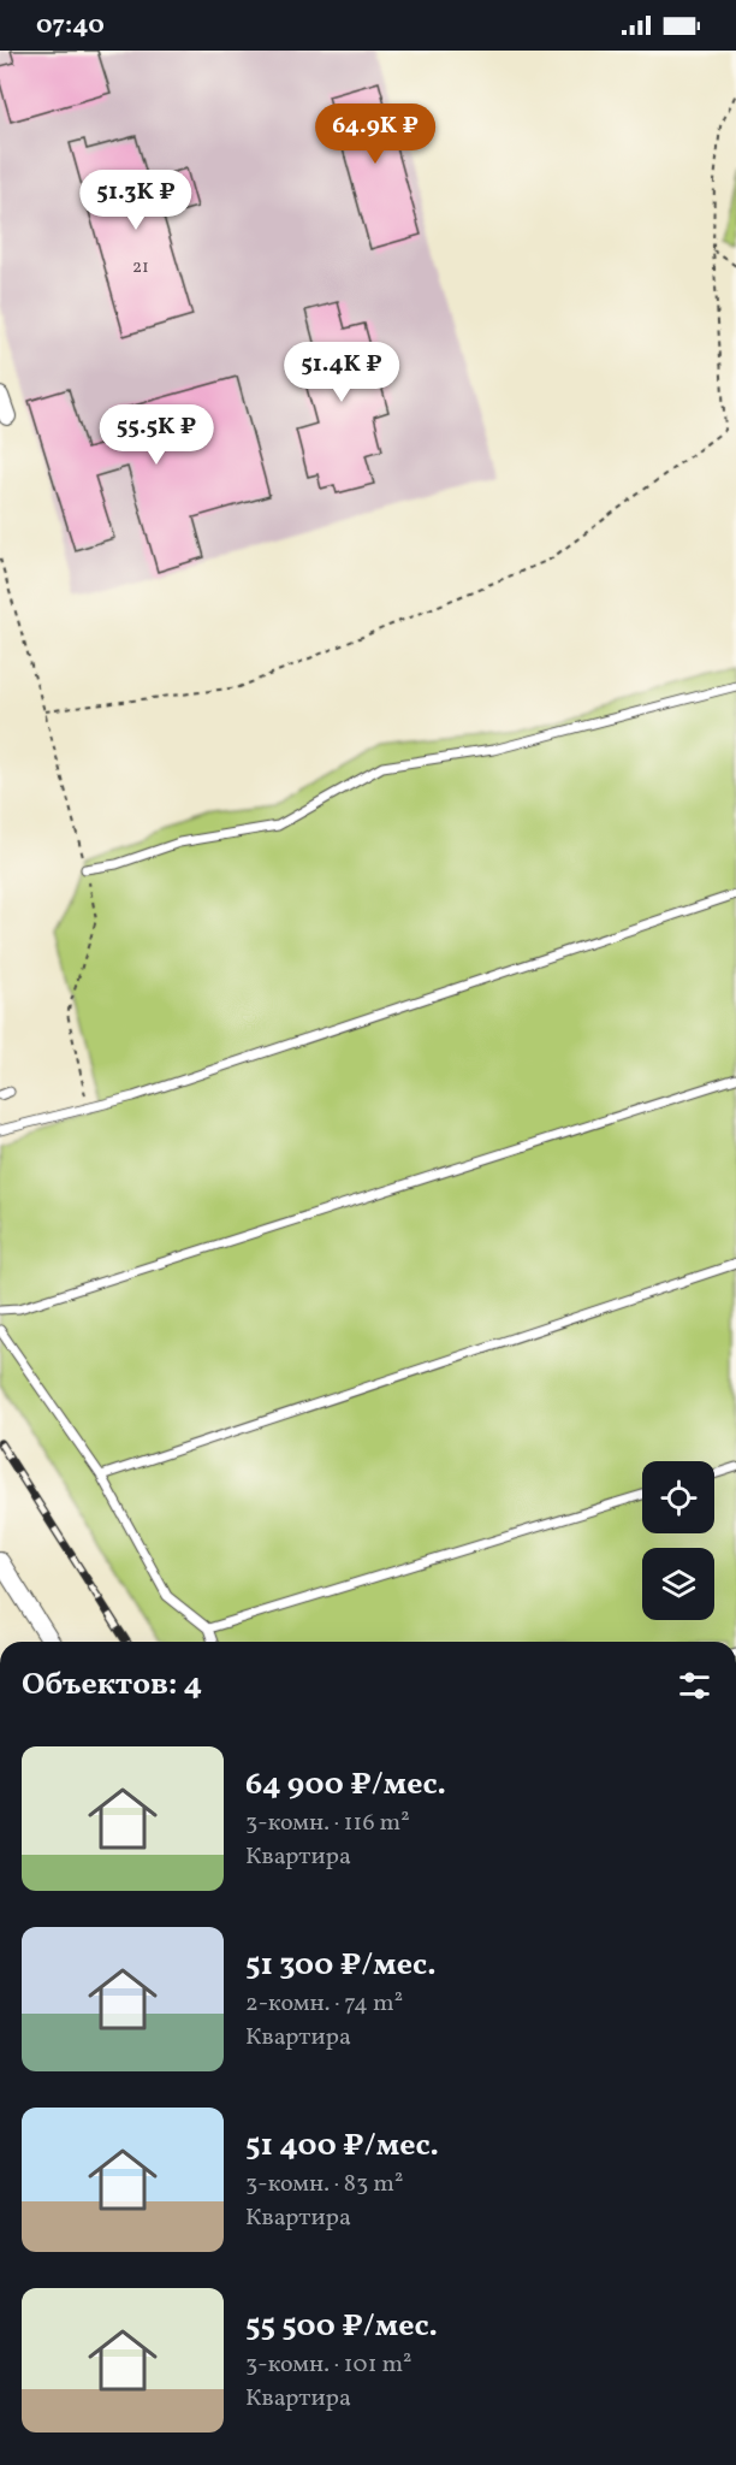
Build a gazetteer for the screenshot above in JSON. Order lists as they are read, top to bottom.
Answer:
{
  "house_numbers": ["21"],
  "page": {
    "status": "07:40",
    "price": [
      "64.9K ₽",
      "51.3K ₽",
      "51.4K ₽",
      "55.5K ₽"
    ],
    "heading": "Объектов: 4",
    "list": [
      {
        "name": "64 900 ₽/мес.",
        "note": "3-комн. · 116 m² · Квартира"
      },
      {
        "name": "51 300 ₽/мес.",
        "note": "2-комн. · 74 m² · Квартира"
      },
      {
        "name": "51 400 ₽/мес.",
        "note": "3-комн. · 83 m² · Квартира"
      },
      {
        "name": "55 500 ₽/мес.",
        "note": "3-комн. · 101 m² · Квартира"
      }
    ]
  }
}
